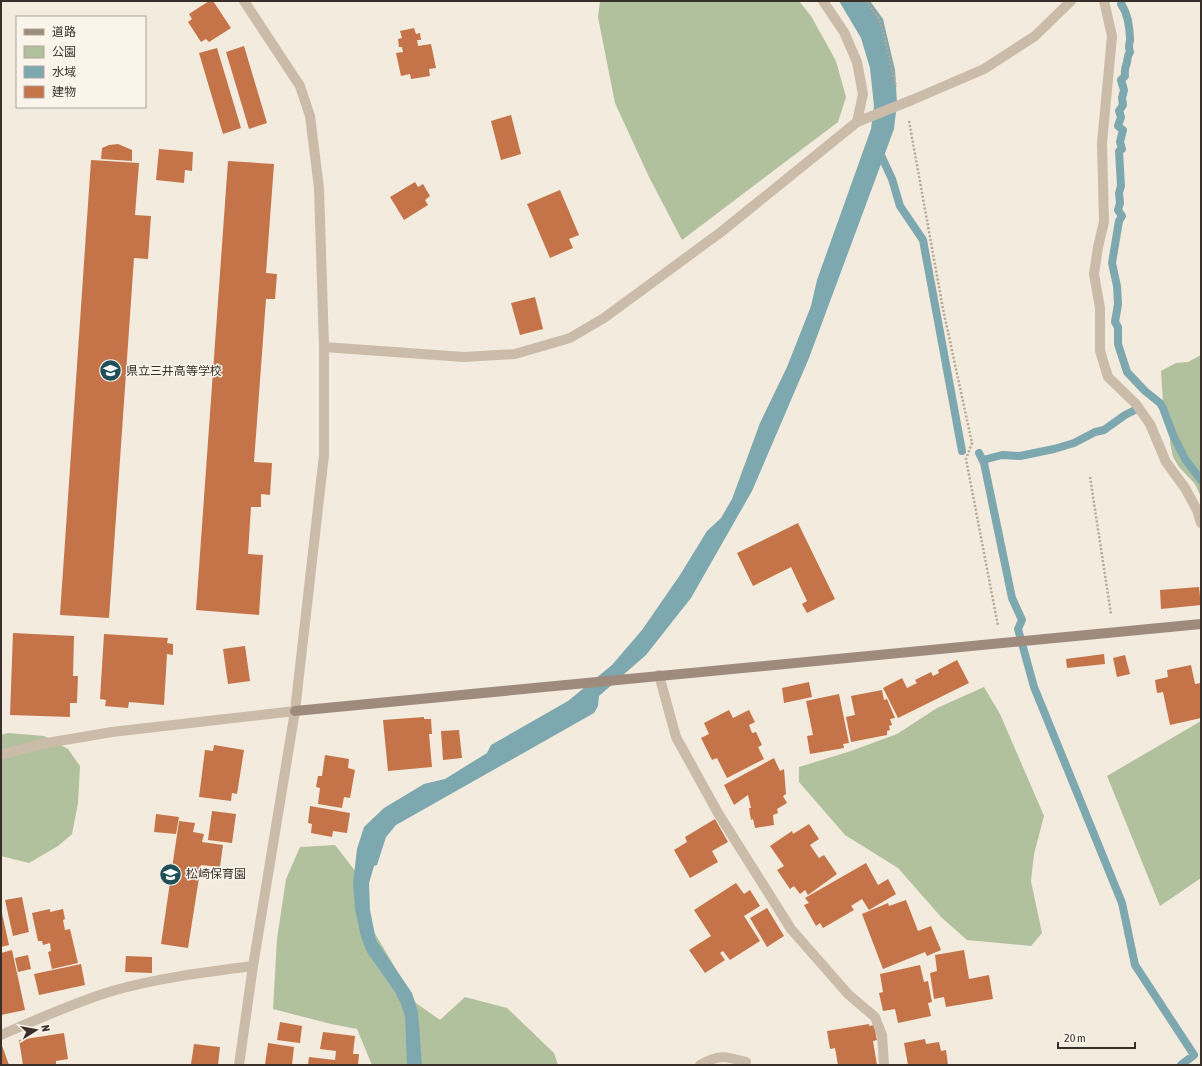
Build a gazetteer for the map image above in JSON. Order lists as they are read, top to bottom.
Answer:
{
  "places": {
    "school or university": ["県立三井高等学校", "松崎保育園"]
  },
  "legend": [
    "道路",
    "公園",
    "水域",
    "建物"
  ],
  "scale_bar": "20 m",
  "north": "right"
}
